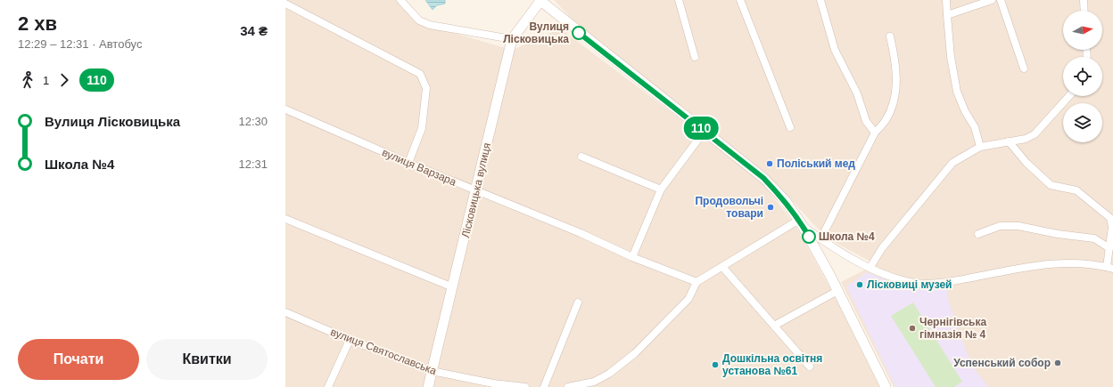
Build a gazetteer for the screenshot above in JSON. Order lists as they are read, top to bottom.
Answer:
{
  "streets": {
    "main road": ["Лісковицька вулиця"],
    "street": ["вулиця Варзара", "вулиця Святославська"]
  },
  "crossings": [
    ["вулиця Варзара", "Лісковицька вулиця"],
    ["Лісковицька вулиця", "вулиця Святославська"]
  ],
  "places": [
    "Вулиця Лісковицька",
    "Поліський мед",
    "Продовольчі товари",
    "Школа №4",
    "Лісковиці музей",
    "Чернігівська гімназія № 4",
    "Успенський собор",
    "Дошкільна освітня установа №61"
  ],
  "lines": ["bus line 110"],
  "north": "right",
  "page": {
    "heading": ["2 хв", "12:29 – 12:31 · Автобус", "34 ₴"],
    "on_map": "110",
    "legs": ["1", "110"],
    "list": [
      {
        "name": "Вулиця Лісковицька",
        "value": "12:30"
      },
      {
        "name": "Школа №4",
        "value": "12:31"
      }
    ],
    "buttons": ["Почати", "Квитки"]
  }
}
